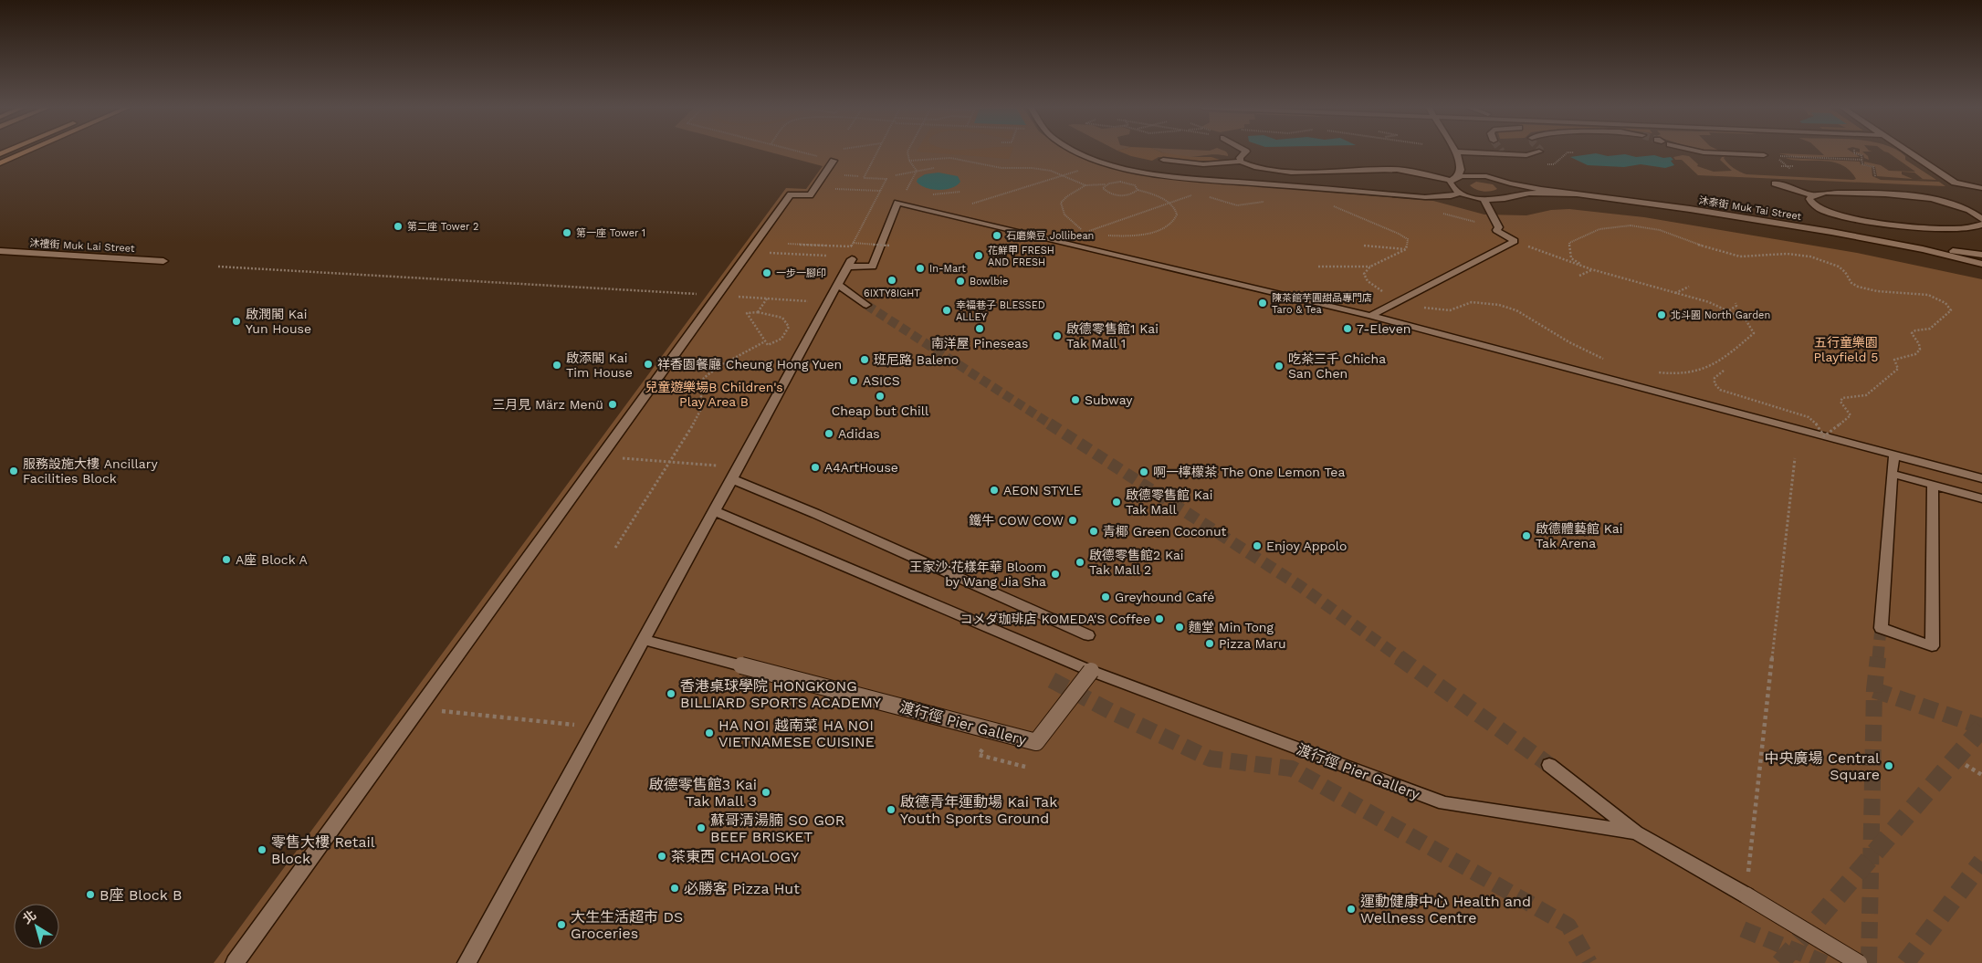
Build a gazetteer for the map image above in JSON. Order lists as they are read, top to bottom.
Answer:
{
  "streets": {
    "street": ["沐泰街 Muk Tai Street", "沐禮街 Muk Lai Street", "渡行徑 Pier Gallery"]
  },
  "parks": ["五行童樂園 Playfield 5", "兒童遊樂場B Children's Play Area B"],
  "places": [
    "第二座 Tower 2",
    "第一座 Tower 1",
    "石磨樂豆 Jollibean",
    "花鮮甲 FRESH AND FRESH",
    "In-Mart",
    "一步一腳印",
    "6IXTY8IGHT",
    "Bowlbie",
    "陳茶館芋圓甜品專門店 Taro & Tea",
    "幸福巷子 BLESSED ALLEY",
    "北斗園 North Garden",
    "啟潤閣 Kai Yun House",
    "南洋屋 Pineseas",
    "7-Eleven",
    "啟德零售館1 Kai Tak Mall 1",
    "班尼路 Baleno",
    "祥香園餐廳 Cheung Hong Yuen",
    "啟添閣 Kai Tim House",
    "吃茶三千 Chicha San Chen",
    "ASICS",
    "Cheap but Chill",
    "Subway",
    "三月見 März Menü",
    "Adidas",
    "A4ArtHouse",
    "服務設施大樓 Ancillary Facilities Block",
    "啊一檸檬茶 The One Lemon Tea",
    "AEON STYLE",
    "啟德零售館 Kai Tak Mall",
    "鐵牛 COW COW",
    "青椰 Green Coconut",
    "啟德體藝館 Kai Tak Arena",
    "Enjoy Appolo",
    "A座 Block A",
    "啟德零售館2 Kai Tak Mall 2",
    "王家沙·花樣年華 Bloom by Wang Jia Sha",
    "Greyhound Café",
    "コメダ珈琲店 KOMEDA'S Coffee",
    "麵堂 Min Tong",
    "Pizza Maru",
    "香港桌球學院 HONGKONG BILLIARD SPORTS ACADEMY",
    "HA NOI 越南菜 HA NOI VIETNAMESE CUISINE",
    "中央廣場 Central Square",
    "啟德零售館3 Kai Tak Mall 3",
    "啟德青年運動場 Kai Tak Youth Sports Ground",
    "蘇哥清湯腩 SO GOR BEEF BRISKET",
    "零售大樓 Retail Block",
    "茶東西 CHAOLOGY",
    "必勝客 Pizza Hut",
    "B座 Block B",
    "運動健康中心 Health and Wellness Centre",
    "大生生活超市 DS Groceries"
  ],
  "north": "top left"
}
